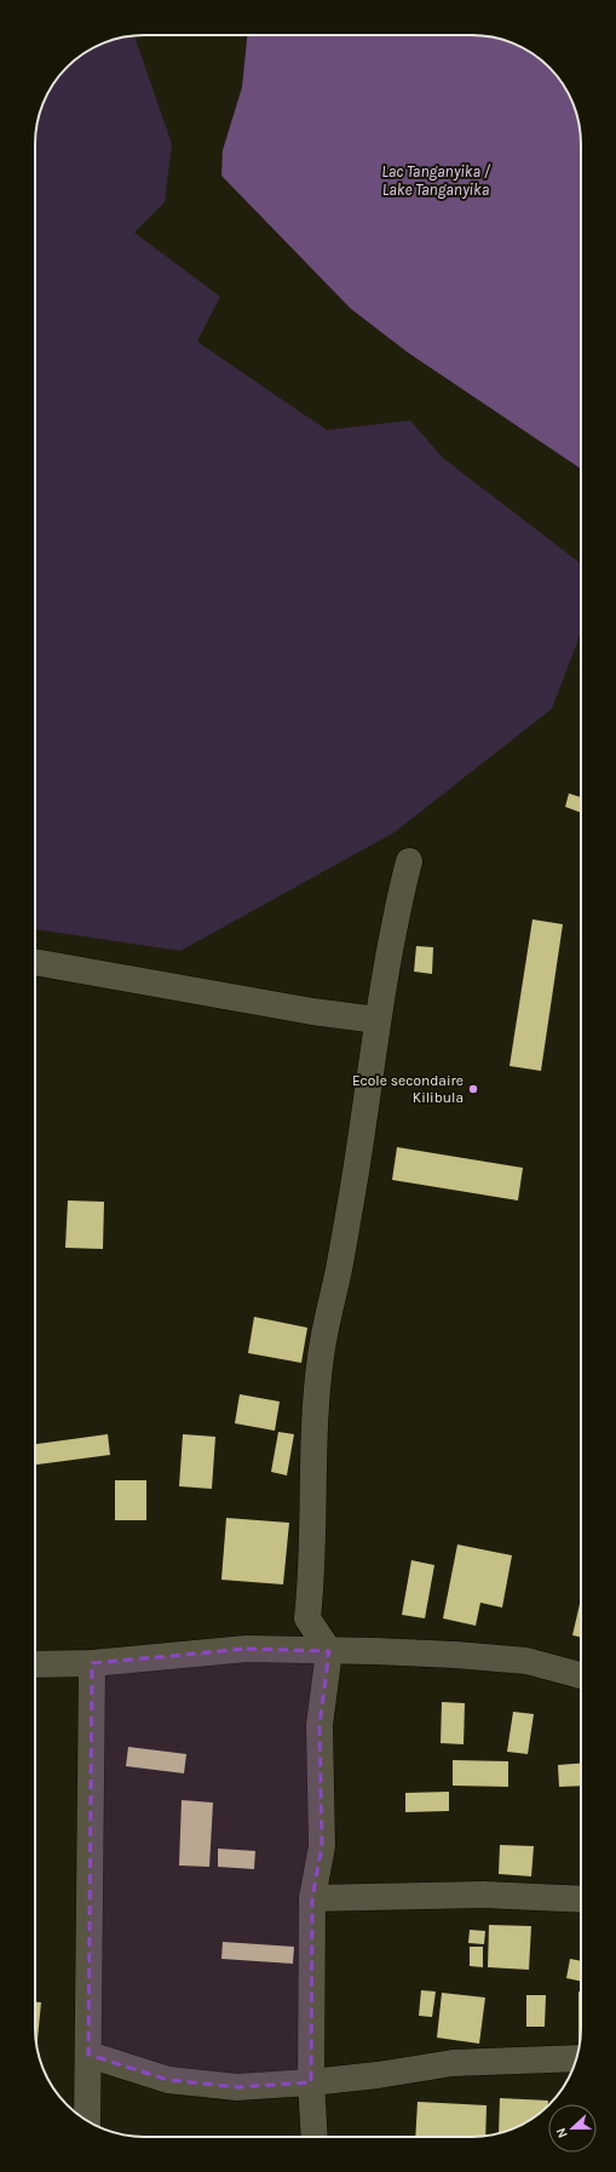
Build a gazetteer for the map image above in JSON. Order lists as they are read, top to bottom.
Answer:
{
  "water": ["Lac Tanganyika / Lake Tanganyika"],
  "places": ["Ecole secondaire Kilibula"],
  "north": "left"
}
